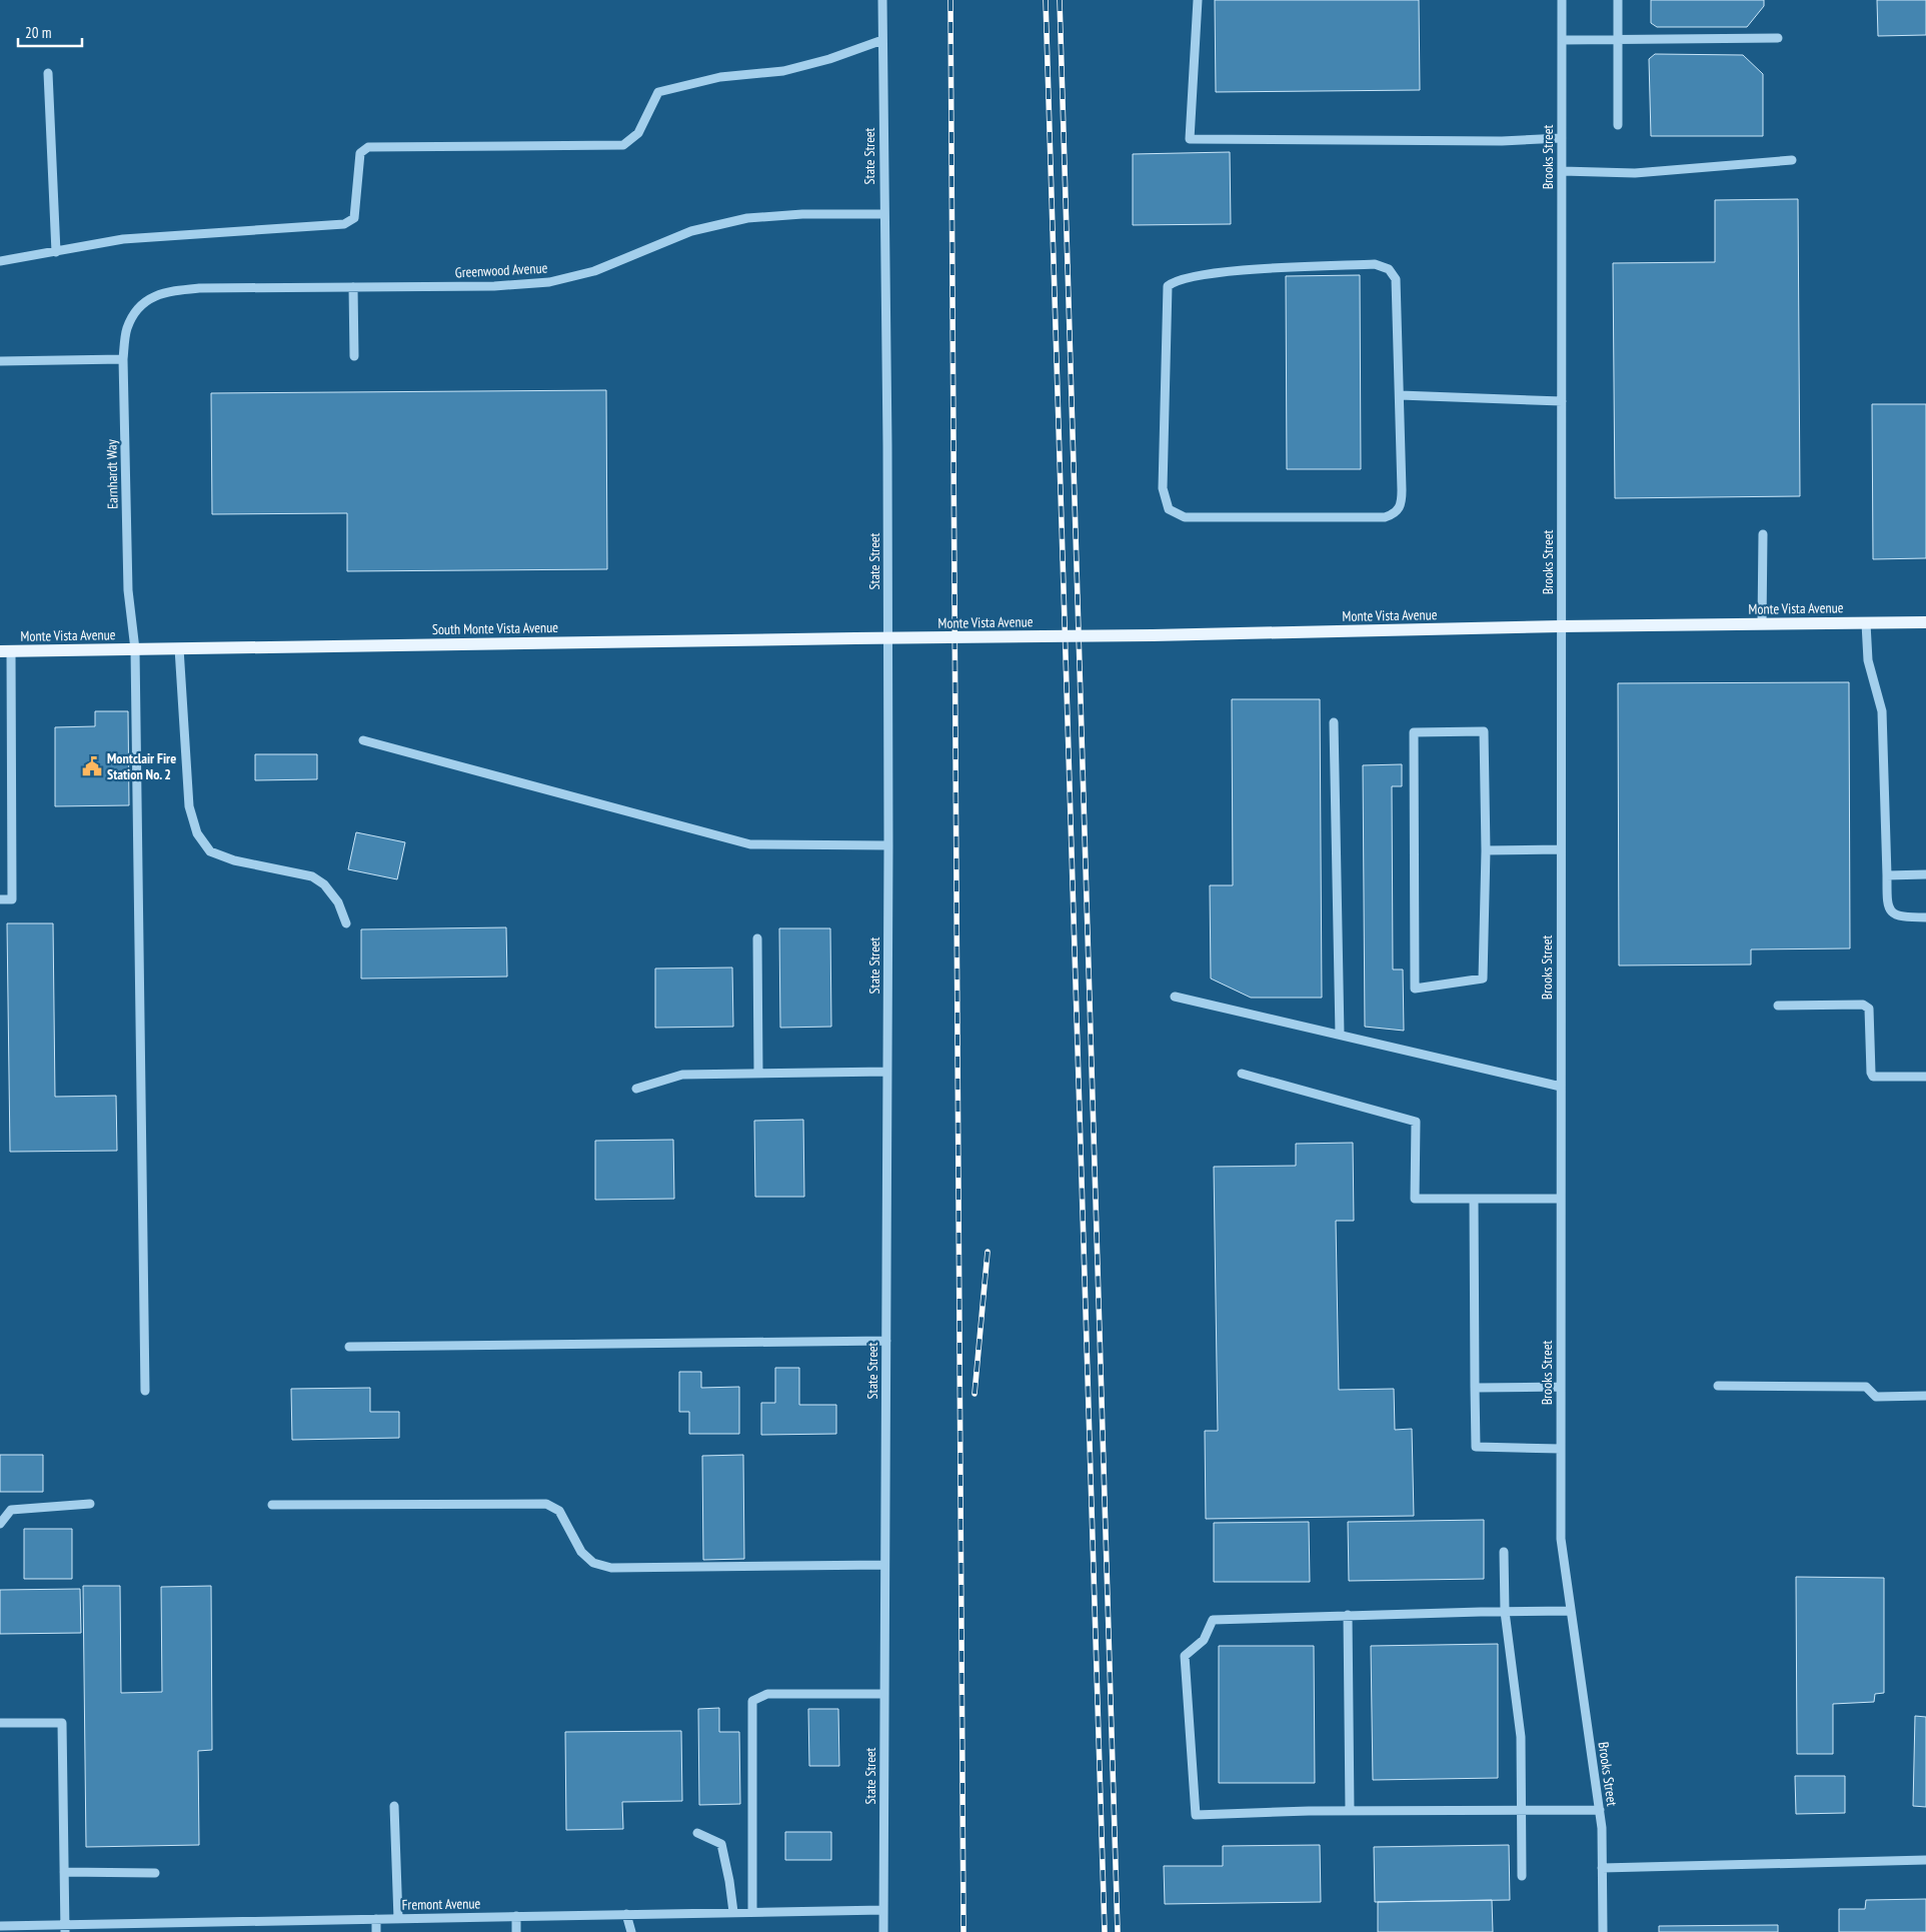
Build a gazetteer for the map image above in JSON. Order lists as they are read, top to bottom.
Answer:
{
  "streets": {
    "main road": ["Monte Vista Avenue", "South Monte Vista Avenue"],
    "street": [
      "State Street",
      "Brooks Street",
      "Greenwood Avenue",
      "Earnhardt Way",
      "Fremont Avenue"
    ]
  },
  "crossings": [
    ["State Street", "Greenwood Avenue"],
    ["State Street", "Fremont Avenue"],
    ["Brooks Street", "Monte Vista Avenue"],
    ["Greenwood Avenue", "Earnhardt Way"],
    ["Earnhardt Way", "Monte Vista Avenue"],
    ["Earnhardt Way", "South Monte Vista Avenue"],
    ["Monte Vista Avenue", "South Monte Vista Avenue"]
  ],
  "places": {
    "public building": ["Montclair Fire Station No. 2"]
  },
  "scale_bar": "20 m"
}
